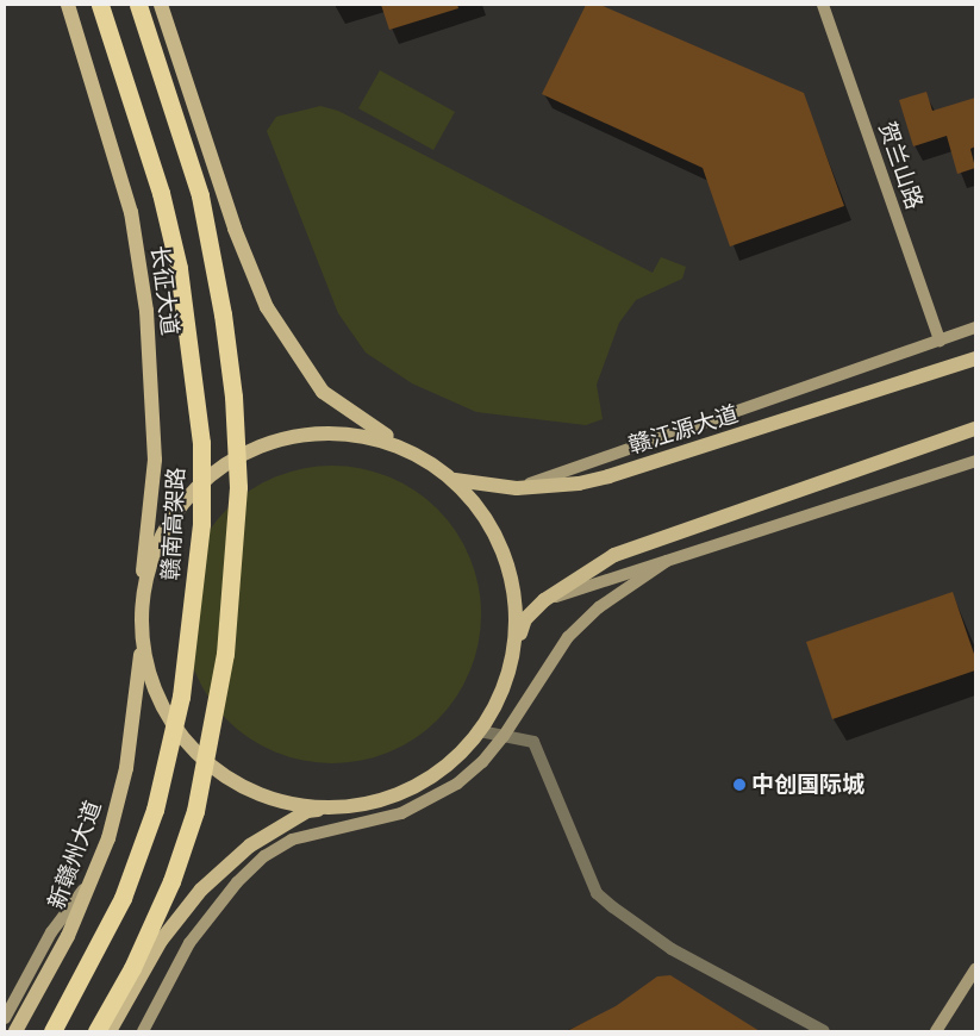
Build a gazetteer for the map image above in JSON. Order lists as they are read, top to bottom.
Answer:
{
  "streets": {
    "highway": ["赣南高架路"],
    "main road": ["长征大道", "赣江源大道", "新赣州大道"],
    "street": ["贺兰山路"]
  },
  "places": ["中创国际城"]
}
